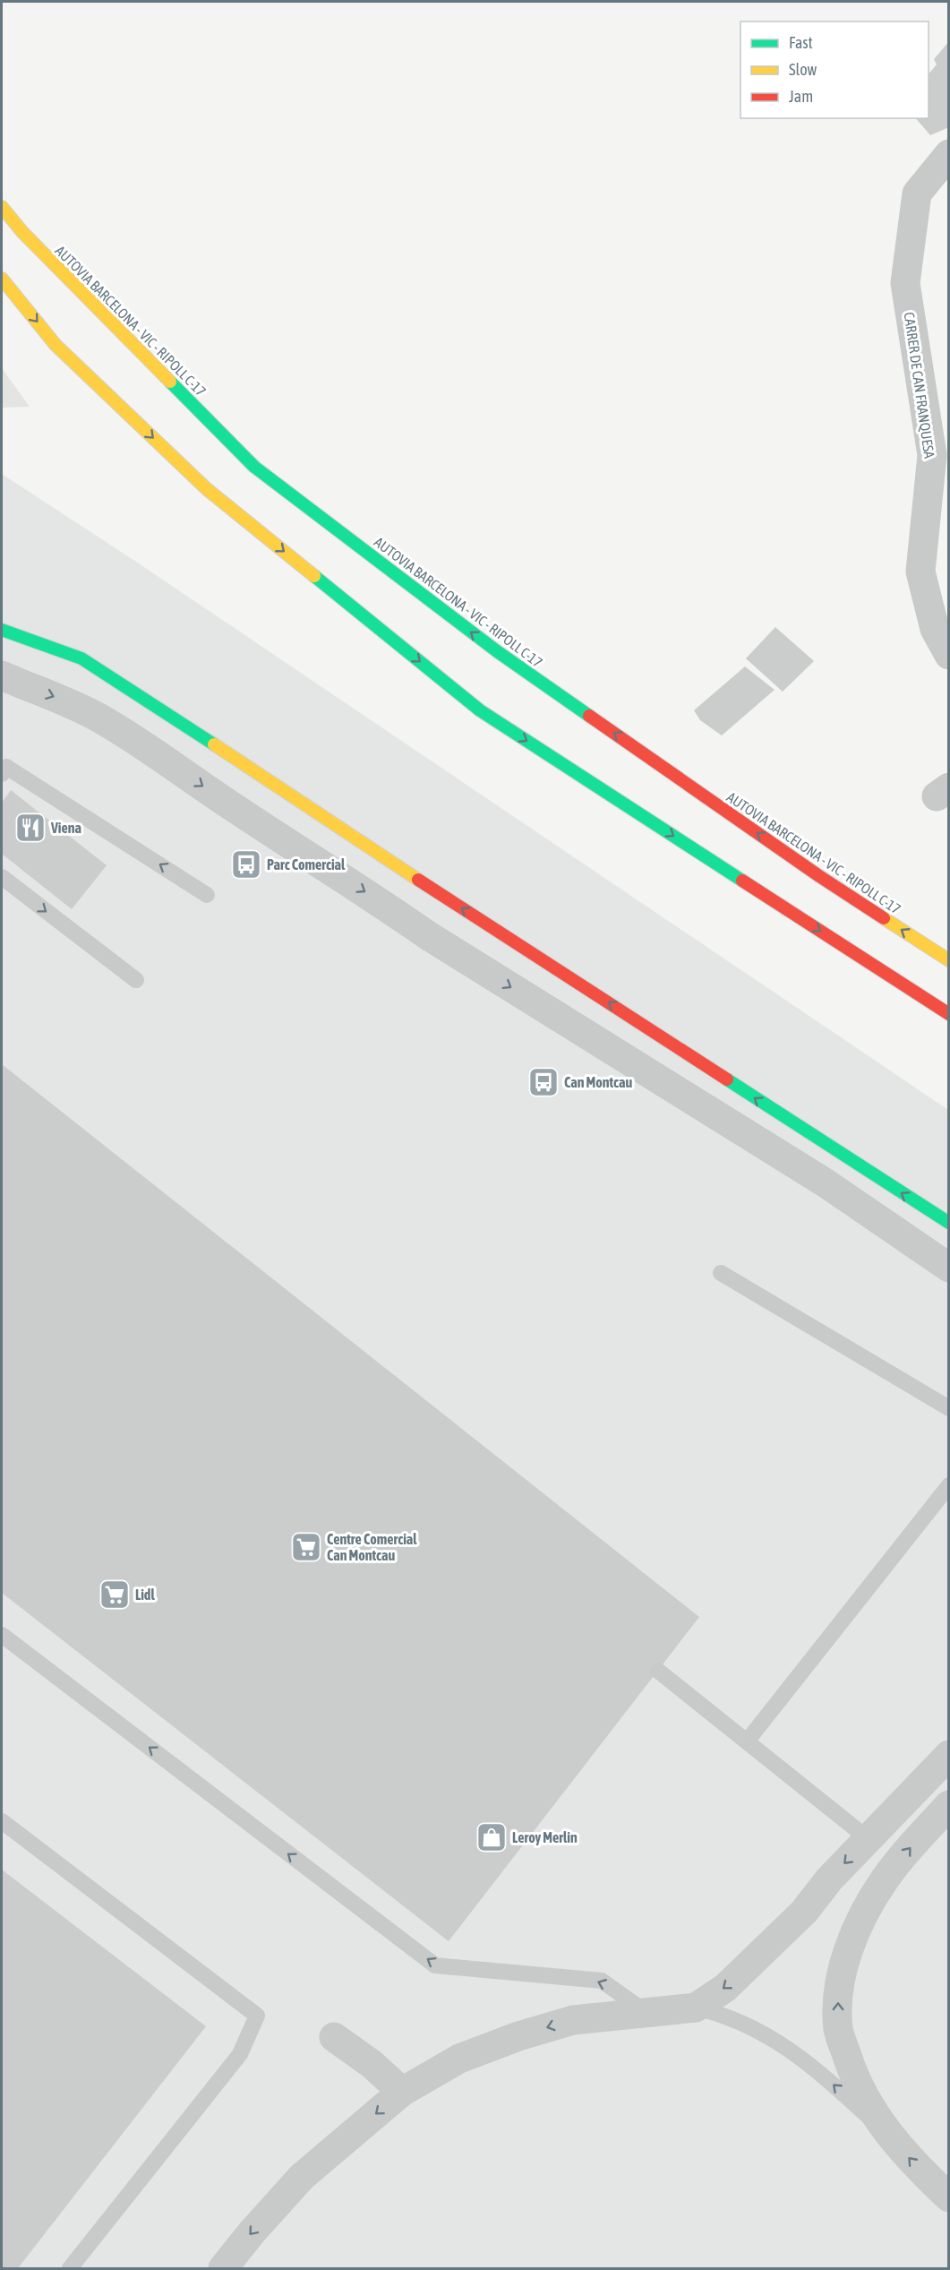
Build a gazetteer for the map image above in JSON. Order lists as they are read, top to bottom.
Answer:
{
  "streets": {
    "main road": ["AUTOVIA BARCELONA - VIC - RIPOLL C-17"],
    "street": ["CARRER DE CAN FRANQUESA"]
  },
  "places": {
    "restaurant": ["Viena"],
    "bus stop": ["Parc Comercial", "Can Montcau"],
    "supermarket": ["Centre Comercial Can Montcau", "Lidl"],
    "shop": ["Leroy Merlin"]
  },
  "legend": ["Fast", "Slow", "Jam"]
}
